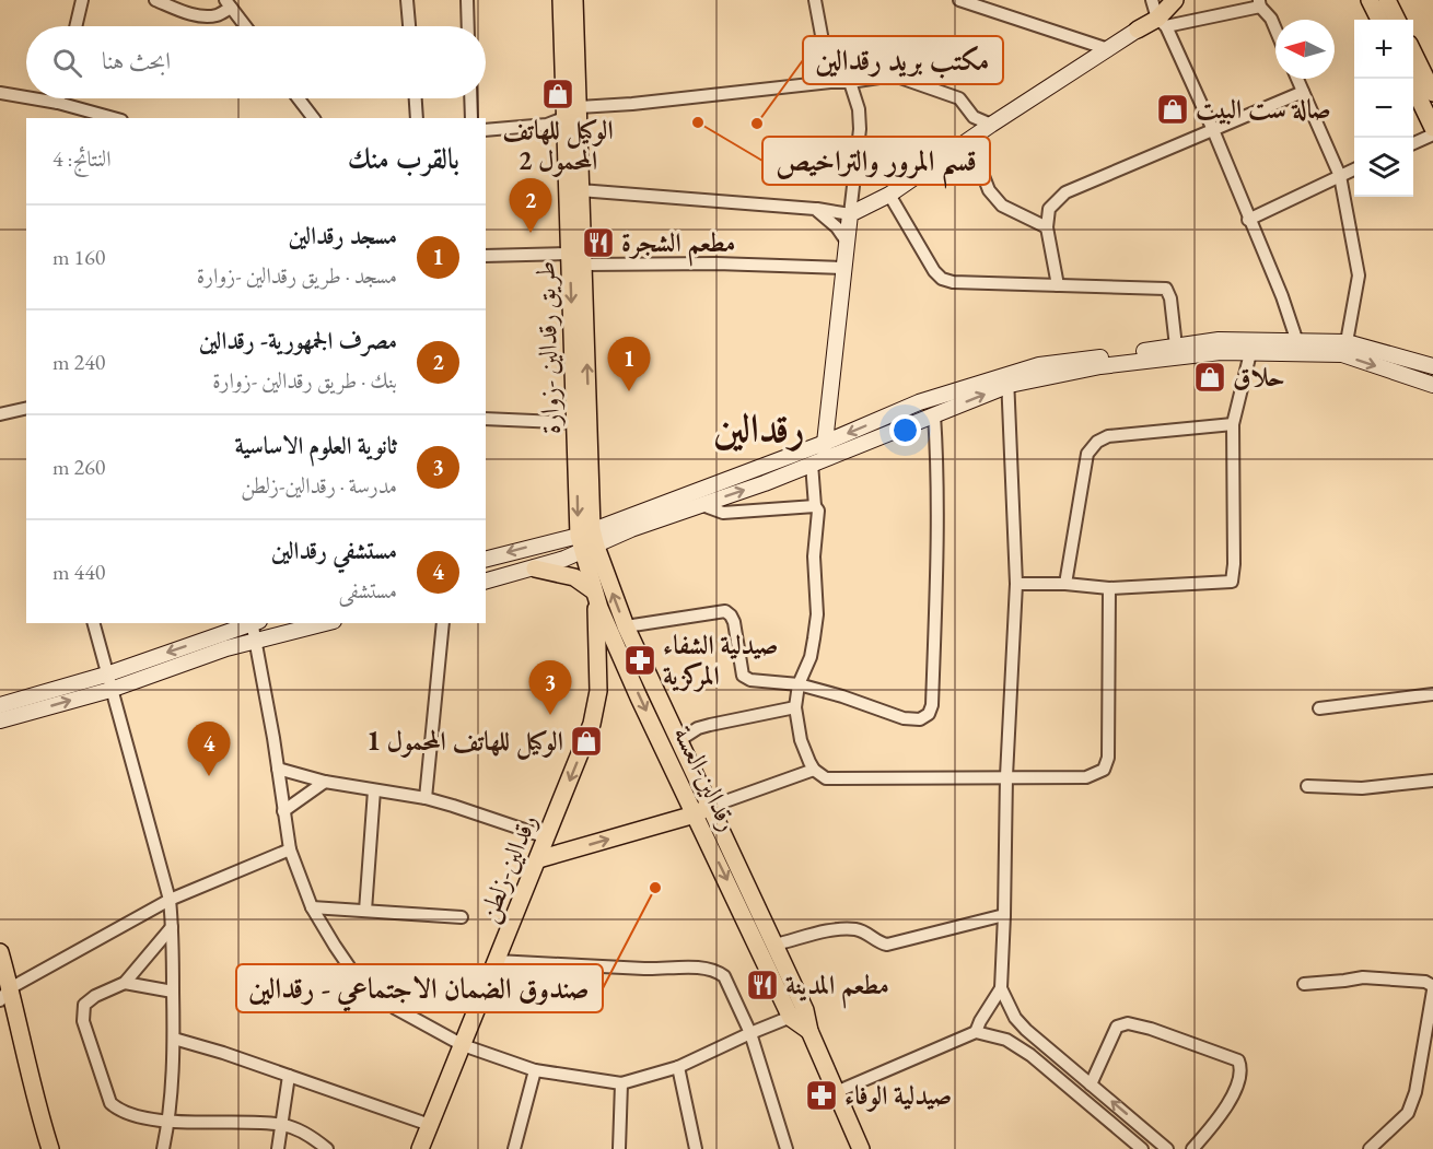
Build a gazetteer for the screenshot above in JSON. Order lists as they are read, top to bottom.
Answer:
{
  "streets": {
    "main road": ["طريق رقدالين -زوارة", "رقدالين-العسة", "رقدالين-زلطن"]
  },
  "crossings": [
    ["طريق رقدالين -زوارة", "رقدالين-العسة"],
    ["رقدالين-العسة", "رقدالين-زلطن"]
  ],
  "one_way": ["رقدالين-زلطن"],
  "districts": ["رقدالين"],
  "places": {
    "shop": [
      "الوكيل للهاتف المحمول 2",
      "صالة ست البيت",
      "حلاق",
      "الوكيل للهاتف المحمول 1"
    ],
    "other": ["قسم المرور والتراخيص", "مكتب بريد رقدالين", "صندوق الضمان الاجتماعي - رقدالين"],
    "restaurant": ["مطعم الشجرة", "مطعم المدينة"],
    "pharmacy": ["صيدلية الشفاء المركزية", "صيدلية الوفاء"]
  },
  "north": "left",
  "page": {
    "map_buttons": ["+", "−"],
    "search": "ابحث هنا",
    "heading": ["بالقرب منك", "النتائج: 4"],
    "pins": [
      "2",
      "1",
      "3",
      "4"
    ],
    "list": [
      {
        "mark": "1",
        "name": "مسجد رقدالين",
        "note": "مسجد · طريق رقدالين -زوارة",
        "value": "160 m"
      },
      {
        "mark": "2",
        "name": "مصرف الجمهورية- رقدالين",
        "note": "بنك · طريق رقدالين -زوارة",
        "value": "240 m"
      },
      {
        "mark": "3",
        "name": "ثانوية العلوم الاساسية",
        "note": "مدرسة · رقدالين-زلطن",
        "value": "260 m"
      },
      {
        "mark": "4",
        "name": "مستشفي رقدالين",
        "note": "مستشفى",
        "value": "440 m"
      }
    ]
  }
}
